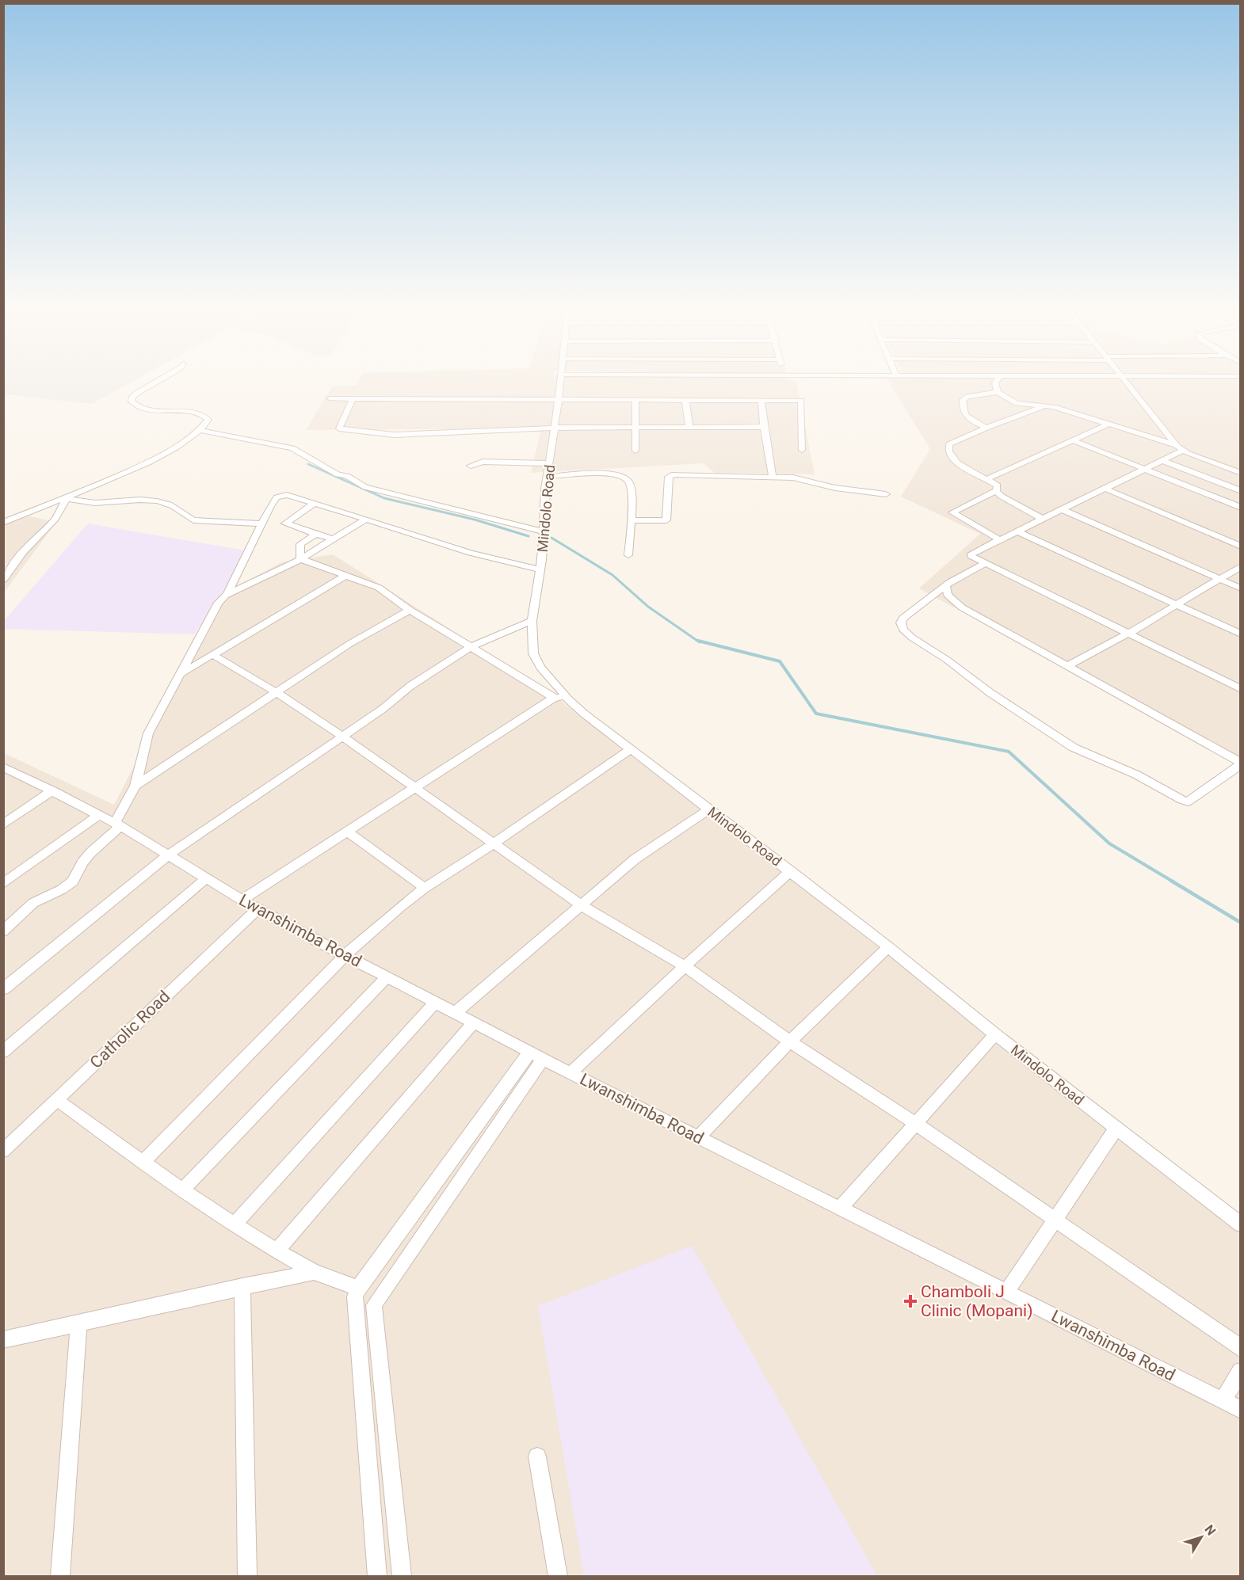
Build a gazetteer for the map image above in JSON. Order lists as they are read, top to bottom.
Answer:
{
  "streets": {
    "street": ["Mindolo Road", "Lwanshimba Road", "Catholic Road"]
  },
  "crossings": [
    ["Lwanshimba Road", "Catholic Road"]
  ],
  "places": {
    "health": ["Chamboli J Clinic (Mopani)"]
  },
  "north": "top right"
}
